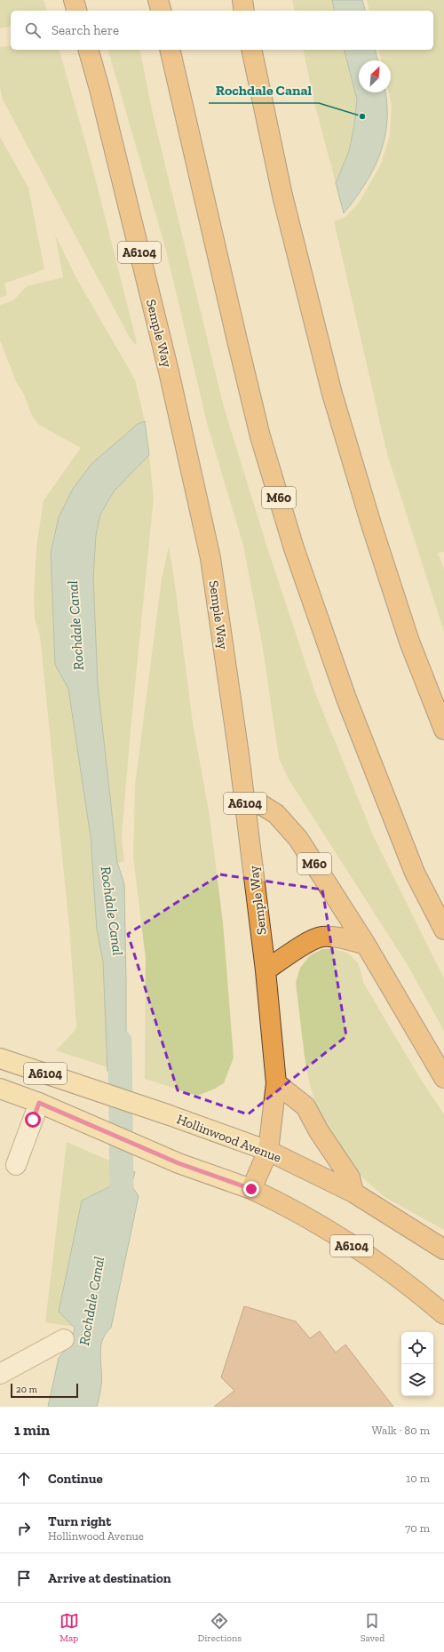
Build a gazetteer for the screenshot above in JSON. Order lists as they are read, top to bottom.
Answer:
{
  "streets": {
    "highway": [
      "A6104",
      "Semple Way",
      "M60",
      "Hollinwood Avenue"
    ]
  },
  "crossings": [
    ["A6104", "Semple Way"],
    ["Semple Way", "M60"],
    ["Semple Way", "Hollinwood Avenue"]
  ],
  "water": ["Rochdale Canal"],
  "places": ["Rochdale Canal"],
  "scale_bar": "20 m",
  "north": "top right",
  "page": {
    "search": "Search here",
    "scale": "20 m",
    "heading": ["1 min", "Walk · 80 m"],
    "list": [
      ["Continue", "10 m"],
      ["Turn right", "Hollinwood Avenue", "70 m"],
      "Arrive at destination"
    ],
    "nav": ["Map", "Directions", "Saved"]
  }
}
